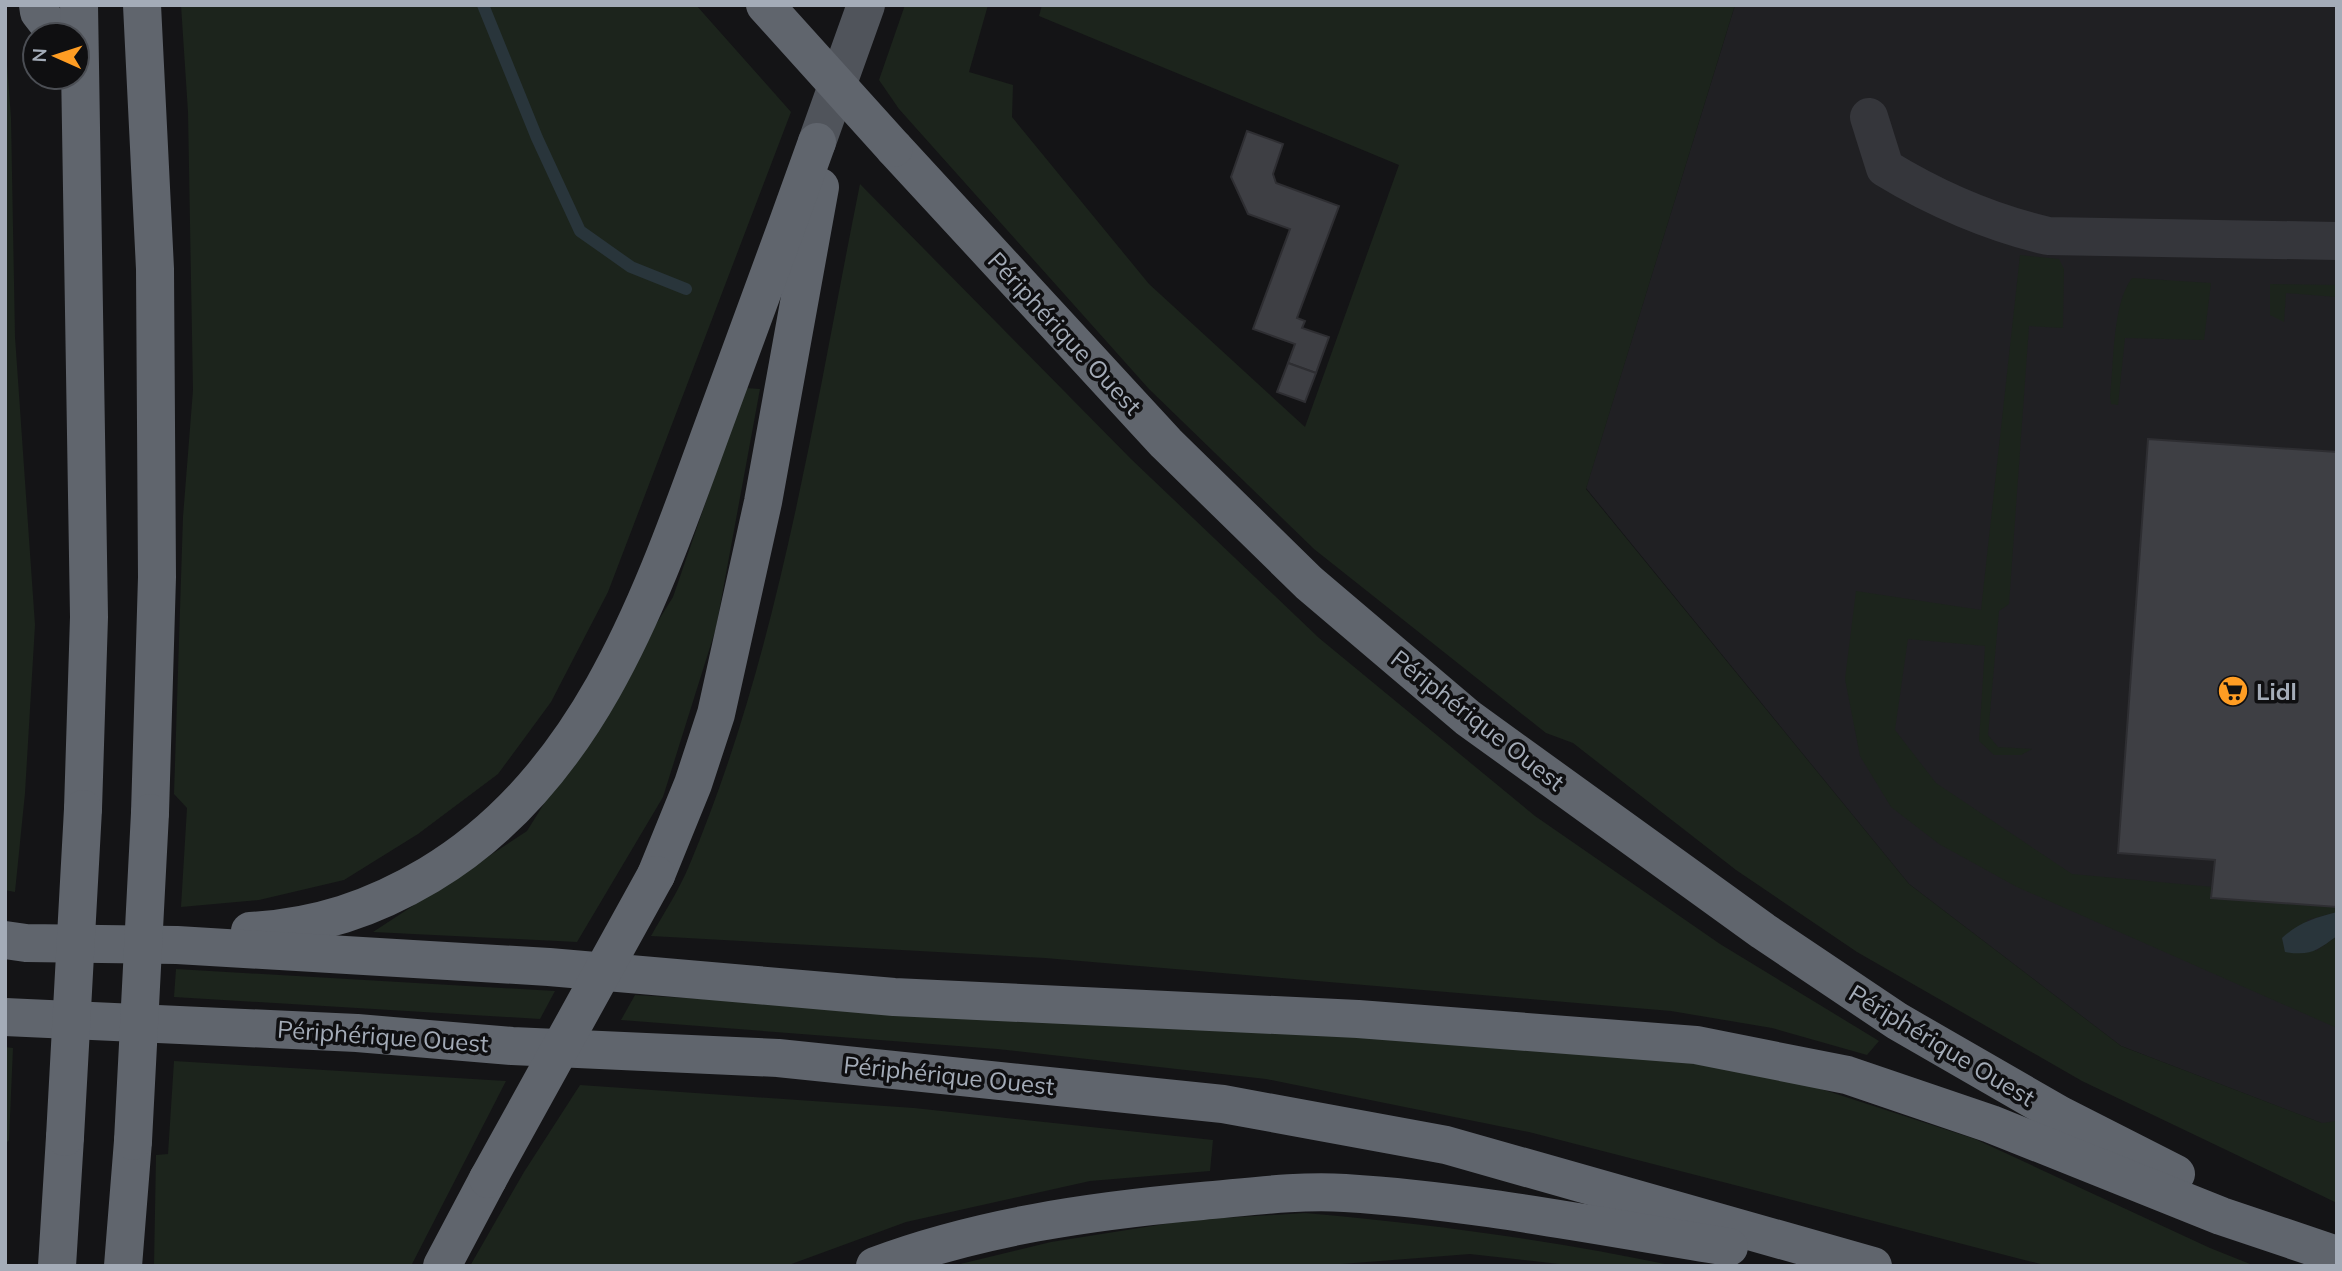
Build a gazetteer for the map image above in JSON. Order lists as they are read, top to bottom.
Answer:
{
  "streets": {
    "highway": ["Périphérique Ouest"]
  },
  "places": {
    "supermarket": ["Lidl"]
  },
  "north": "left"
}
